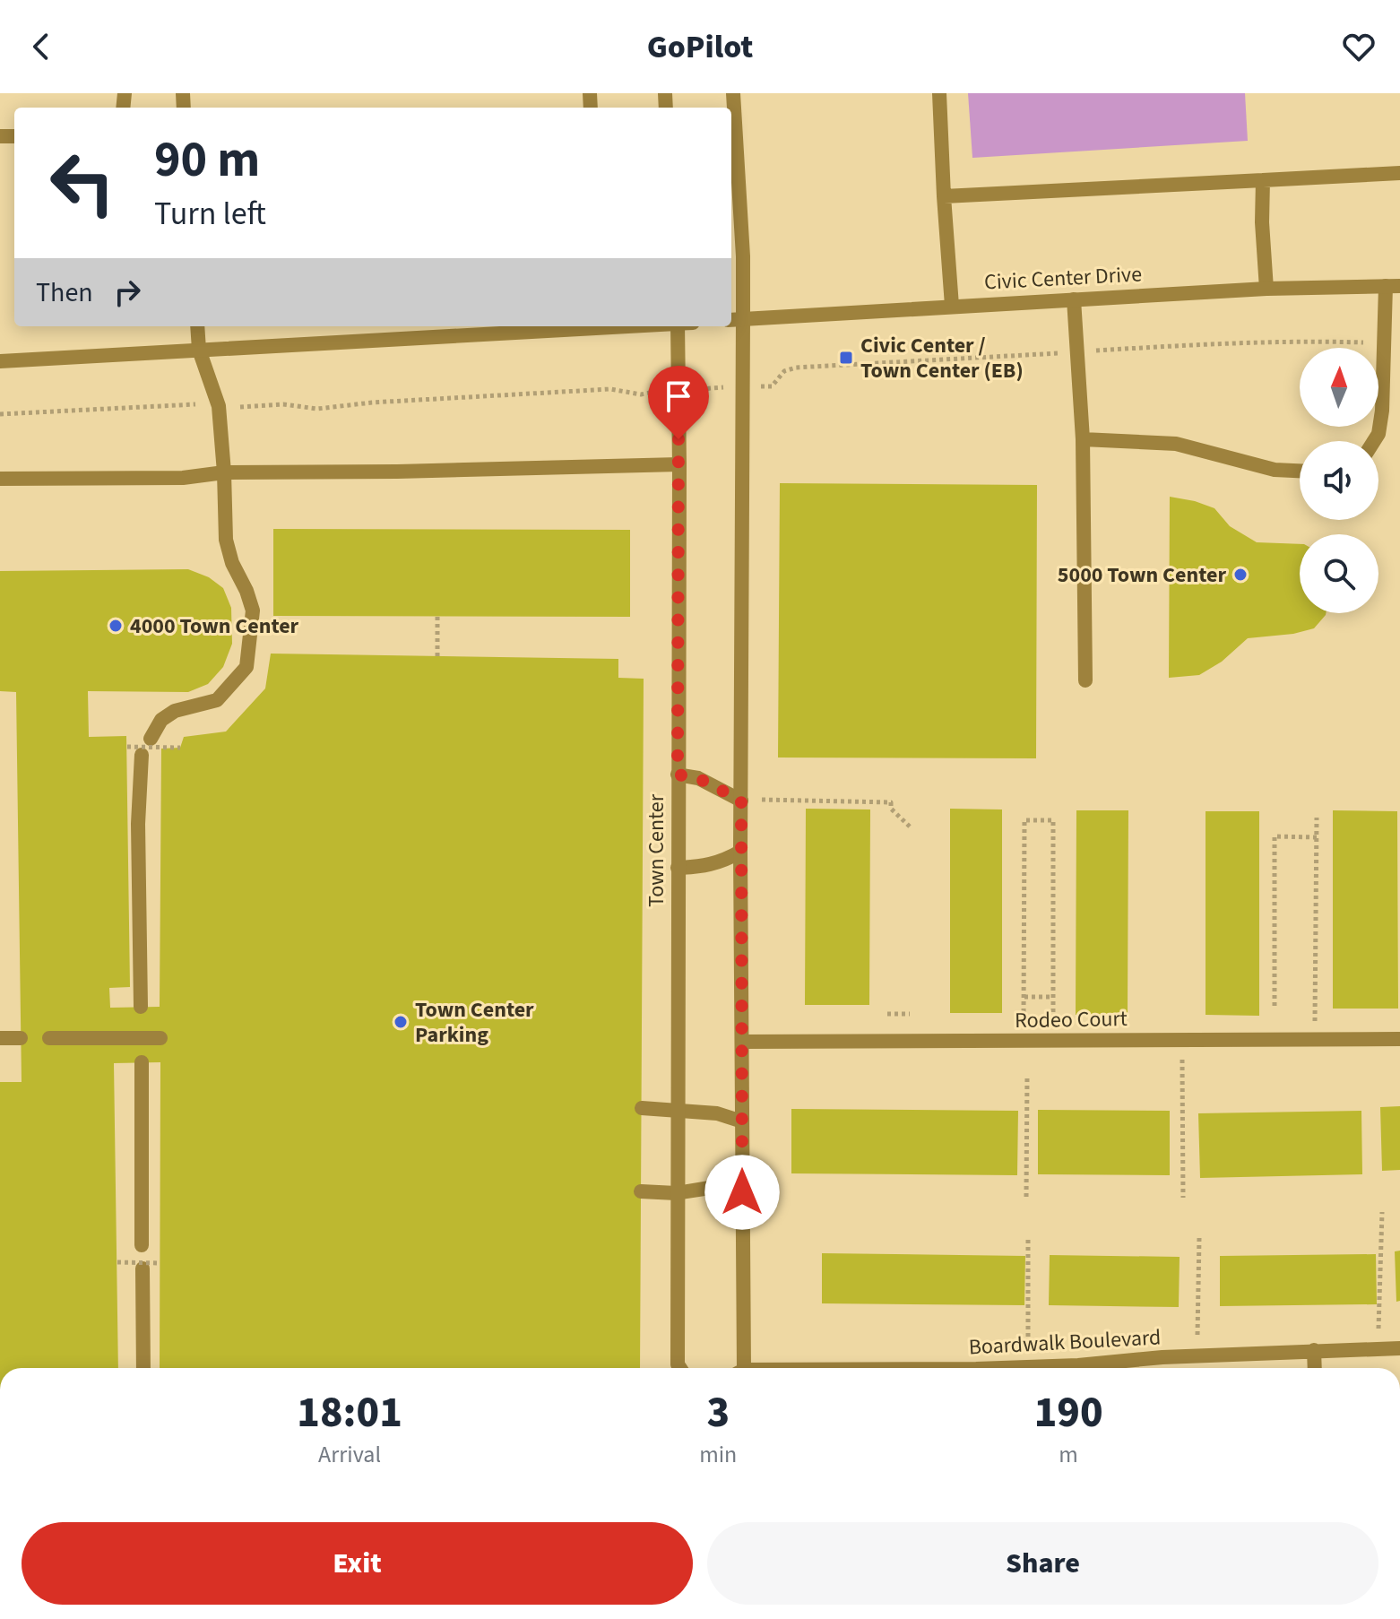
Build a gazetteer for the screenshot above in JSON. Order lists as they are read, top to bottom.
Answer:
{
  "streets": {
    "street": [
      "Civic Center Drive",
      "Town Center",
      "Rodeo Court",
      "Boardwalk Boulevard"
    ]
  },
  "places": {
    "transit": ["Civic Center / Town Center (EB)"],
    "other": ["5000 Town Center", "4000 Town Center", "Town Center Parking"]
  },
  "north": "top",
  "page": {
    "header": "GoPilot",
    "turn": ["90 m", "Turn left"],
    "then": "Then",
    "eta": [
      "18:01",
      "Arrival",
      "3",
      "min",
      "190",
      "m"
    ],
    "buttons": ["Exit", "Share"]
  }
}
